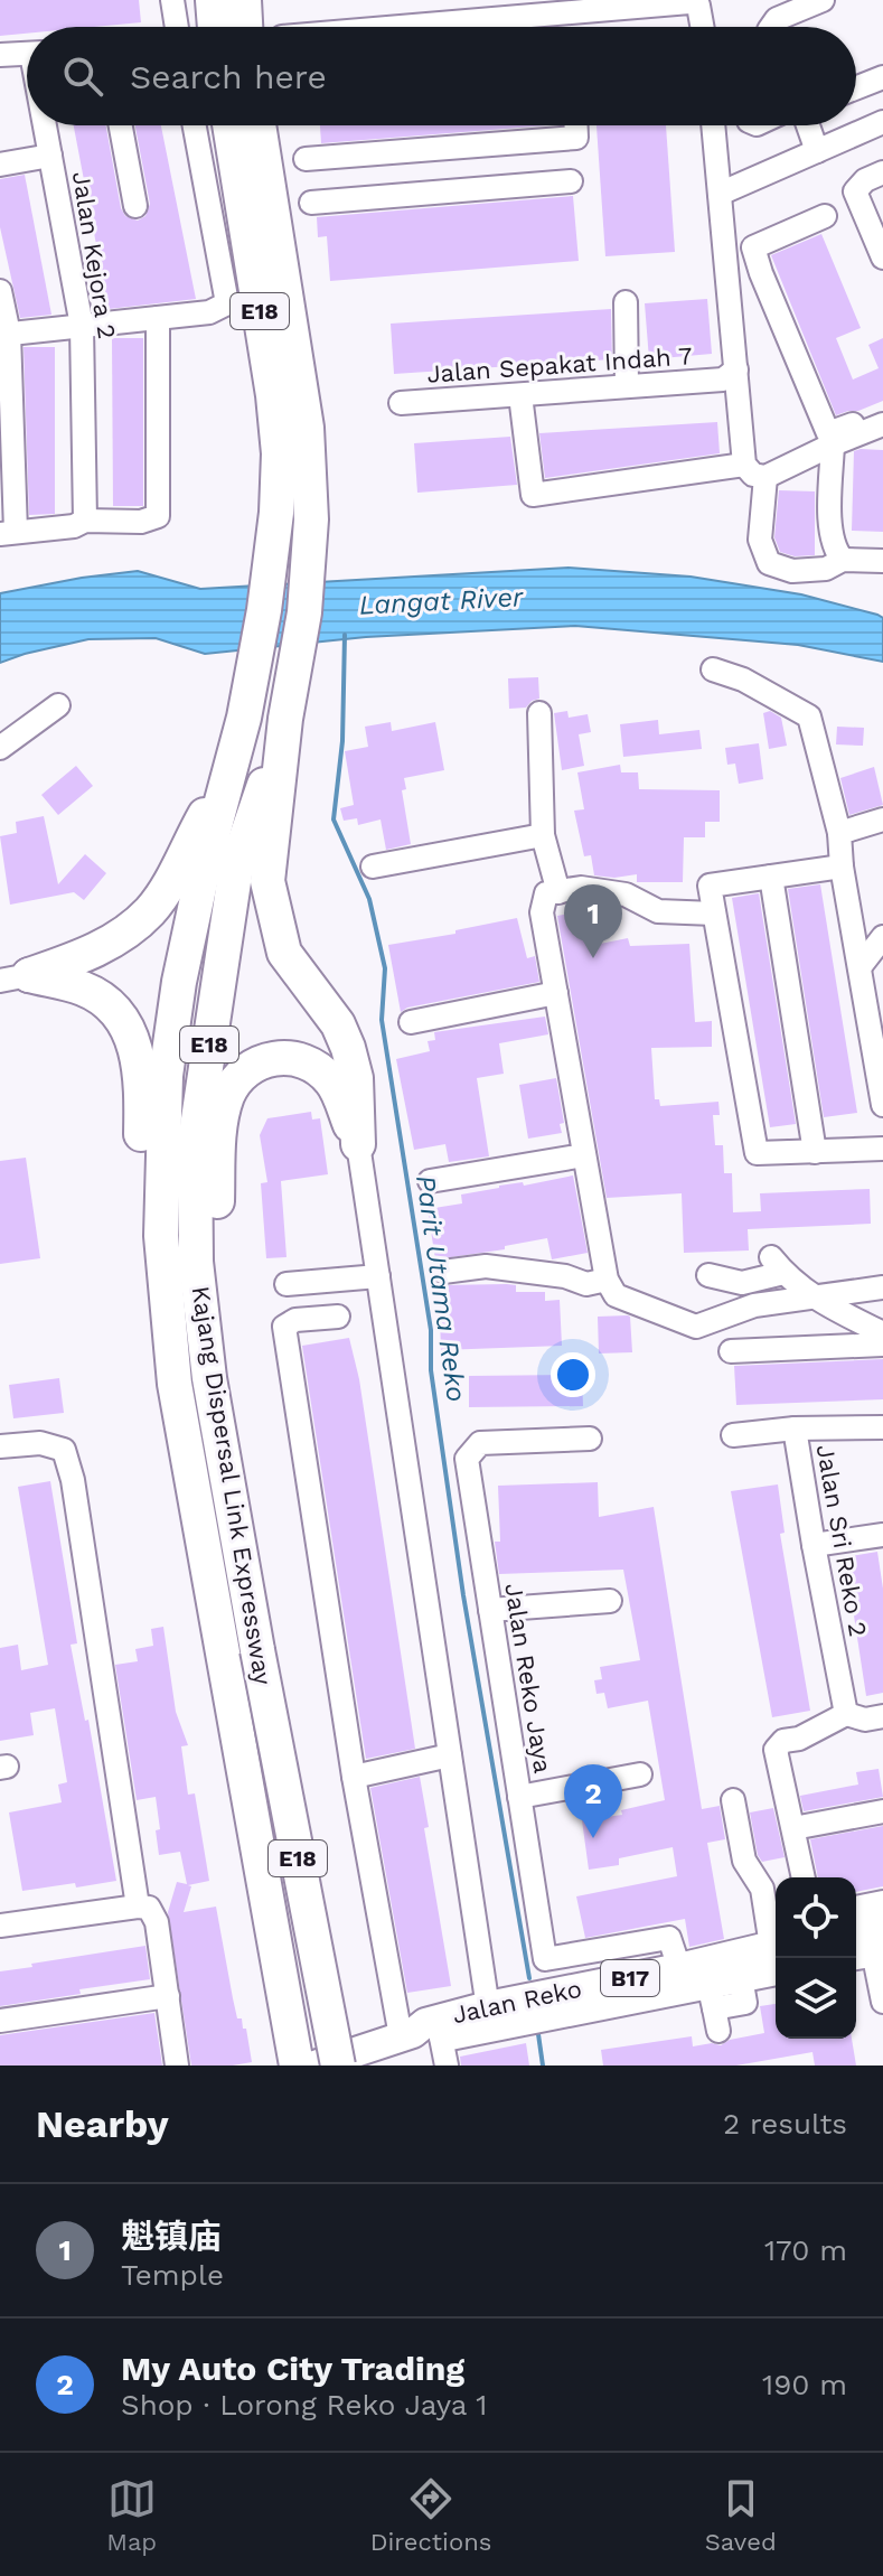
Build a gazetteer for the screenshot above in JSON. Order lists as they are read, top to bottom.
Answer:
{
  "streets": {
    "highway": ["E18", "Kajang Dispersal Link Expressway"],
    "main road": ["B17", "Jalan Reko"],
    "street": [
      "Jalan Kejora 2",
      "Jalan Sepakat Indah 7",
      "Jalan Sri Reko 2",
      "Jalan Reko Jaya"
    ]
  },
  "crossings": [
    ["Jalan Reko Jaya", "Jalan Reko"]
  ],
  "water": ["Langat River", "Parit Utama Reko"],
  "page": {
    "search": "Search here",
    "pins": ["1", "2"],
    "heading": ["Nearby", "2 results"],
    "list": [
      {
        "mark": "1",
        "name": "魁镇庙",
        "note": "Temple",
        "value": "170 m"
      },
      {
        "mark": "2",
        "name": "My Auto City Trading",
        "note": "Shop · Lorong Reko Jaya 1",
        "value": "190 m"
      }
    ],
    "nav": ["Map", "Directions", "Saved"]
  }
}
